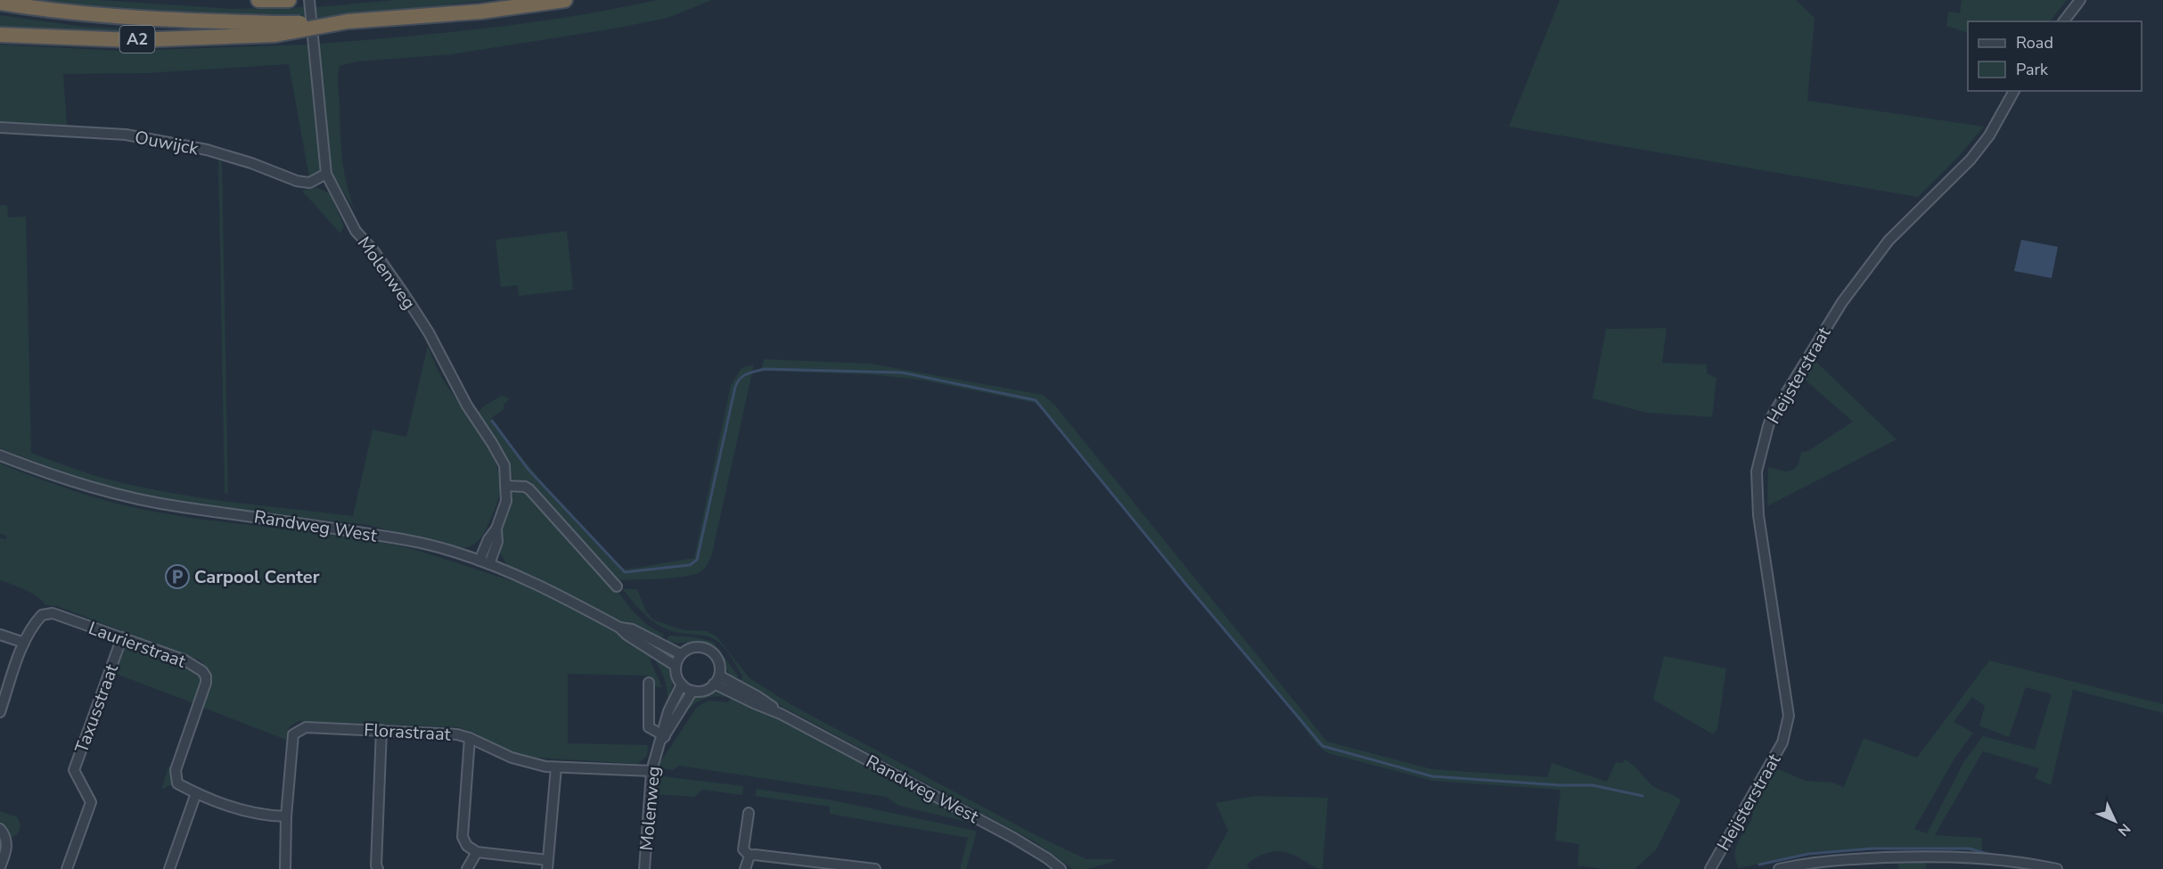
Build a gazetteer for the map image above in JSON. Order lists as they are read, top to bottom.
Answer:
{
  "streets": {
    "highway": ["A2"],
    "street": [
      "Ouwijck",
      "Molenweg",
      "Heijsterstraat",
      "Randweg West",
      "Laurierstraat",
      "Taxusstraat",
      "Florastraat"
    ]
  },
  "crossings": [
    ["Ouwijck", "Molenweg"],
    ["Molenweg", "Randweg West"],
    ["Molenweg", "Florastraat"],
    ["Laurierstraat", "Taxusstraat"],
    ["Laurierstraat", "Florastraat"]
  ],
  "places": {
    "parking": ["Carpool Center"]
  },
  "legend": ["Road", "Park"],
  "north": "bottom right"
}
